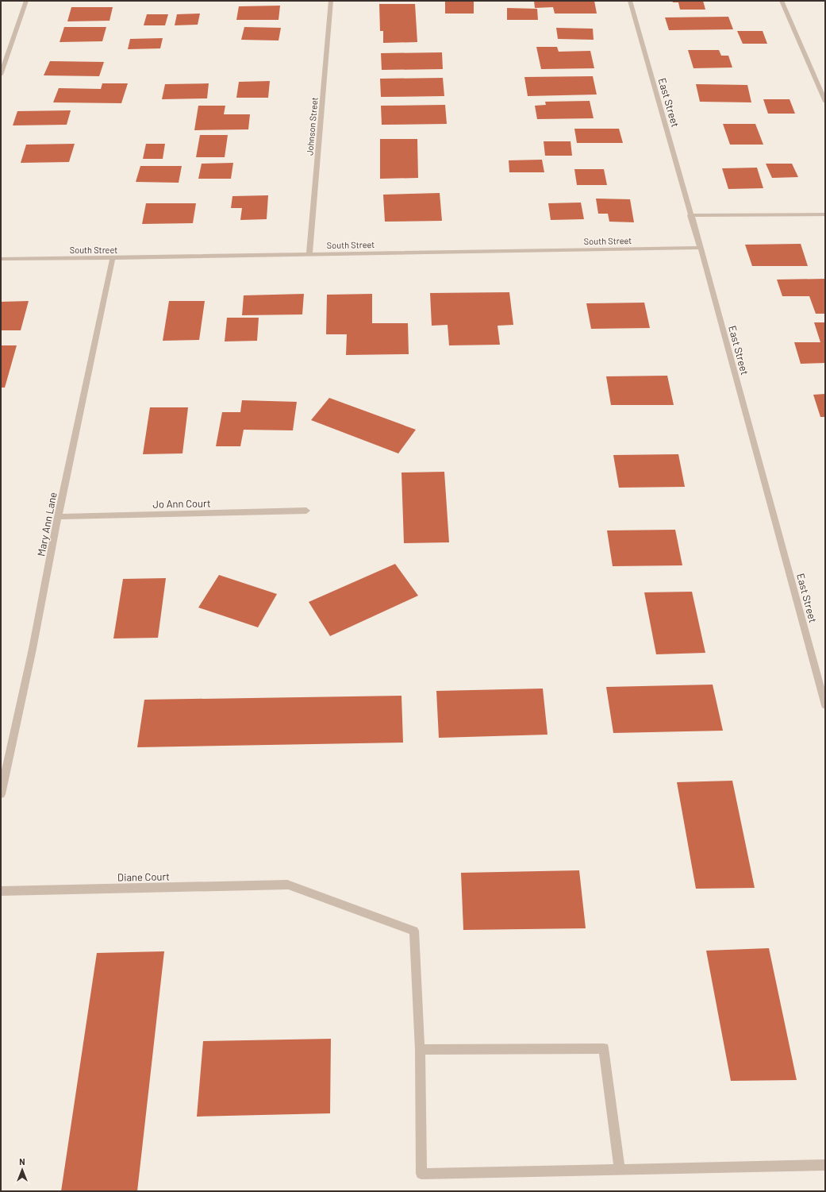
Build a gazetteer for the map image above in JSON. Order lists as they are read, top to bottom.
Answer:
{
  "streets": {
    "street": [
      "East Street",
      "Johnson Street",
      "South Street",
      "Jo Ann Court",
      "Mary Ann Lane",
      "Diane Court"
    ]
  },
  "crossings": [
    ["East Street", "South Street"],
    ["Johnson Street", "South Street"],
    ["South Street", "Mary Ann Lane"],
    ["Jo Ann Court", "Mary Ann Lane"]
  ],
  "north": "top"
}
